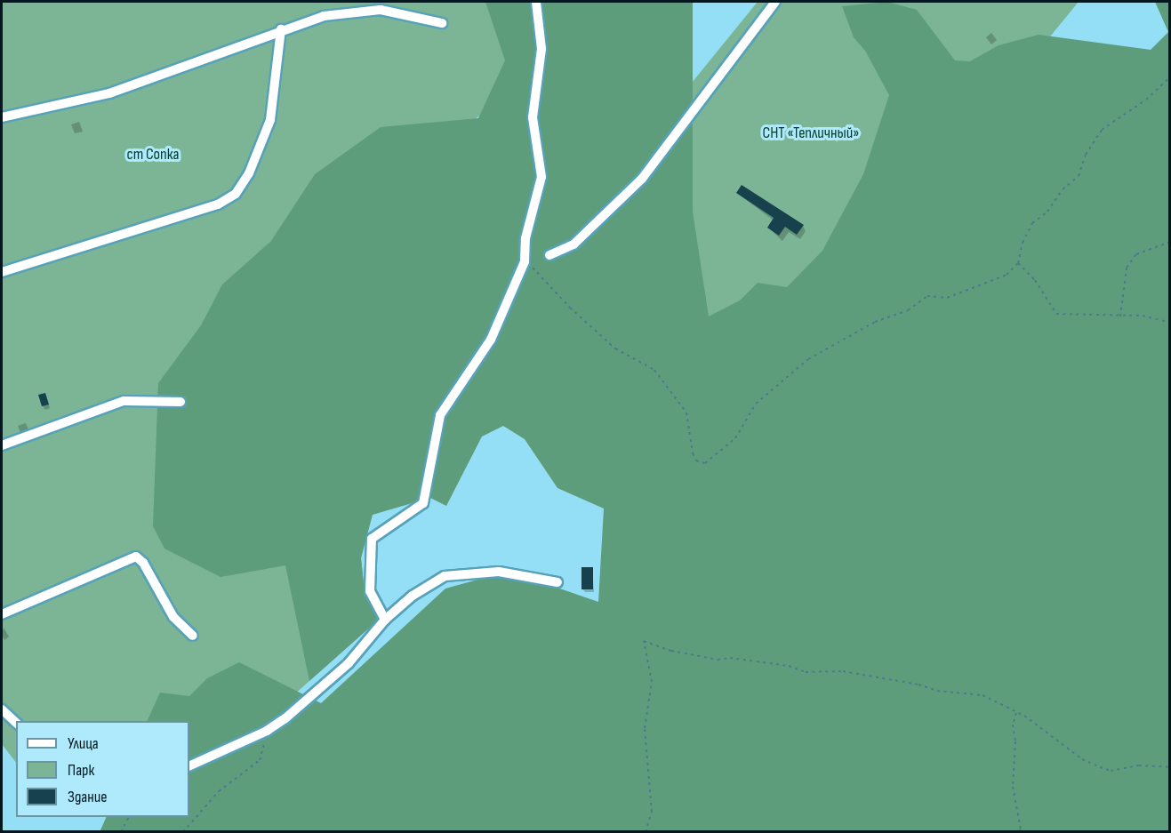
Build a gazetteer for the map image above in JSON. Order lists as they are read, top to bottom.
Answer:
{
  "parks": ["СНТ «Тепличный»", "ст Сопка"],
  "legend": ["Улица", "Парк", "Здание"]
}
